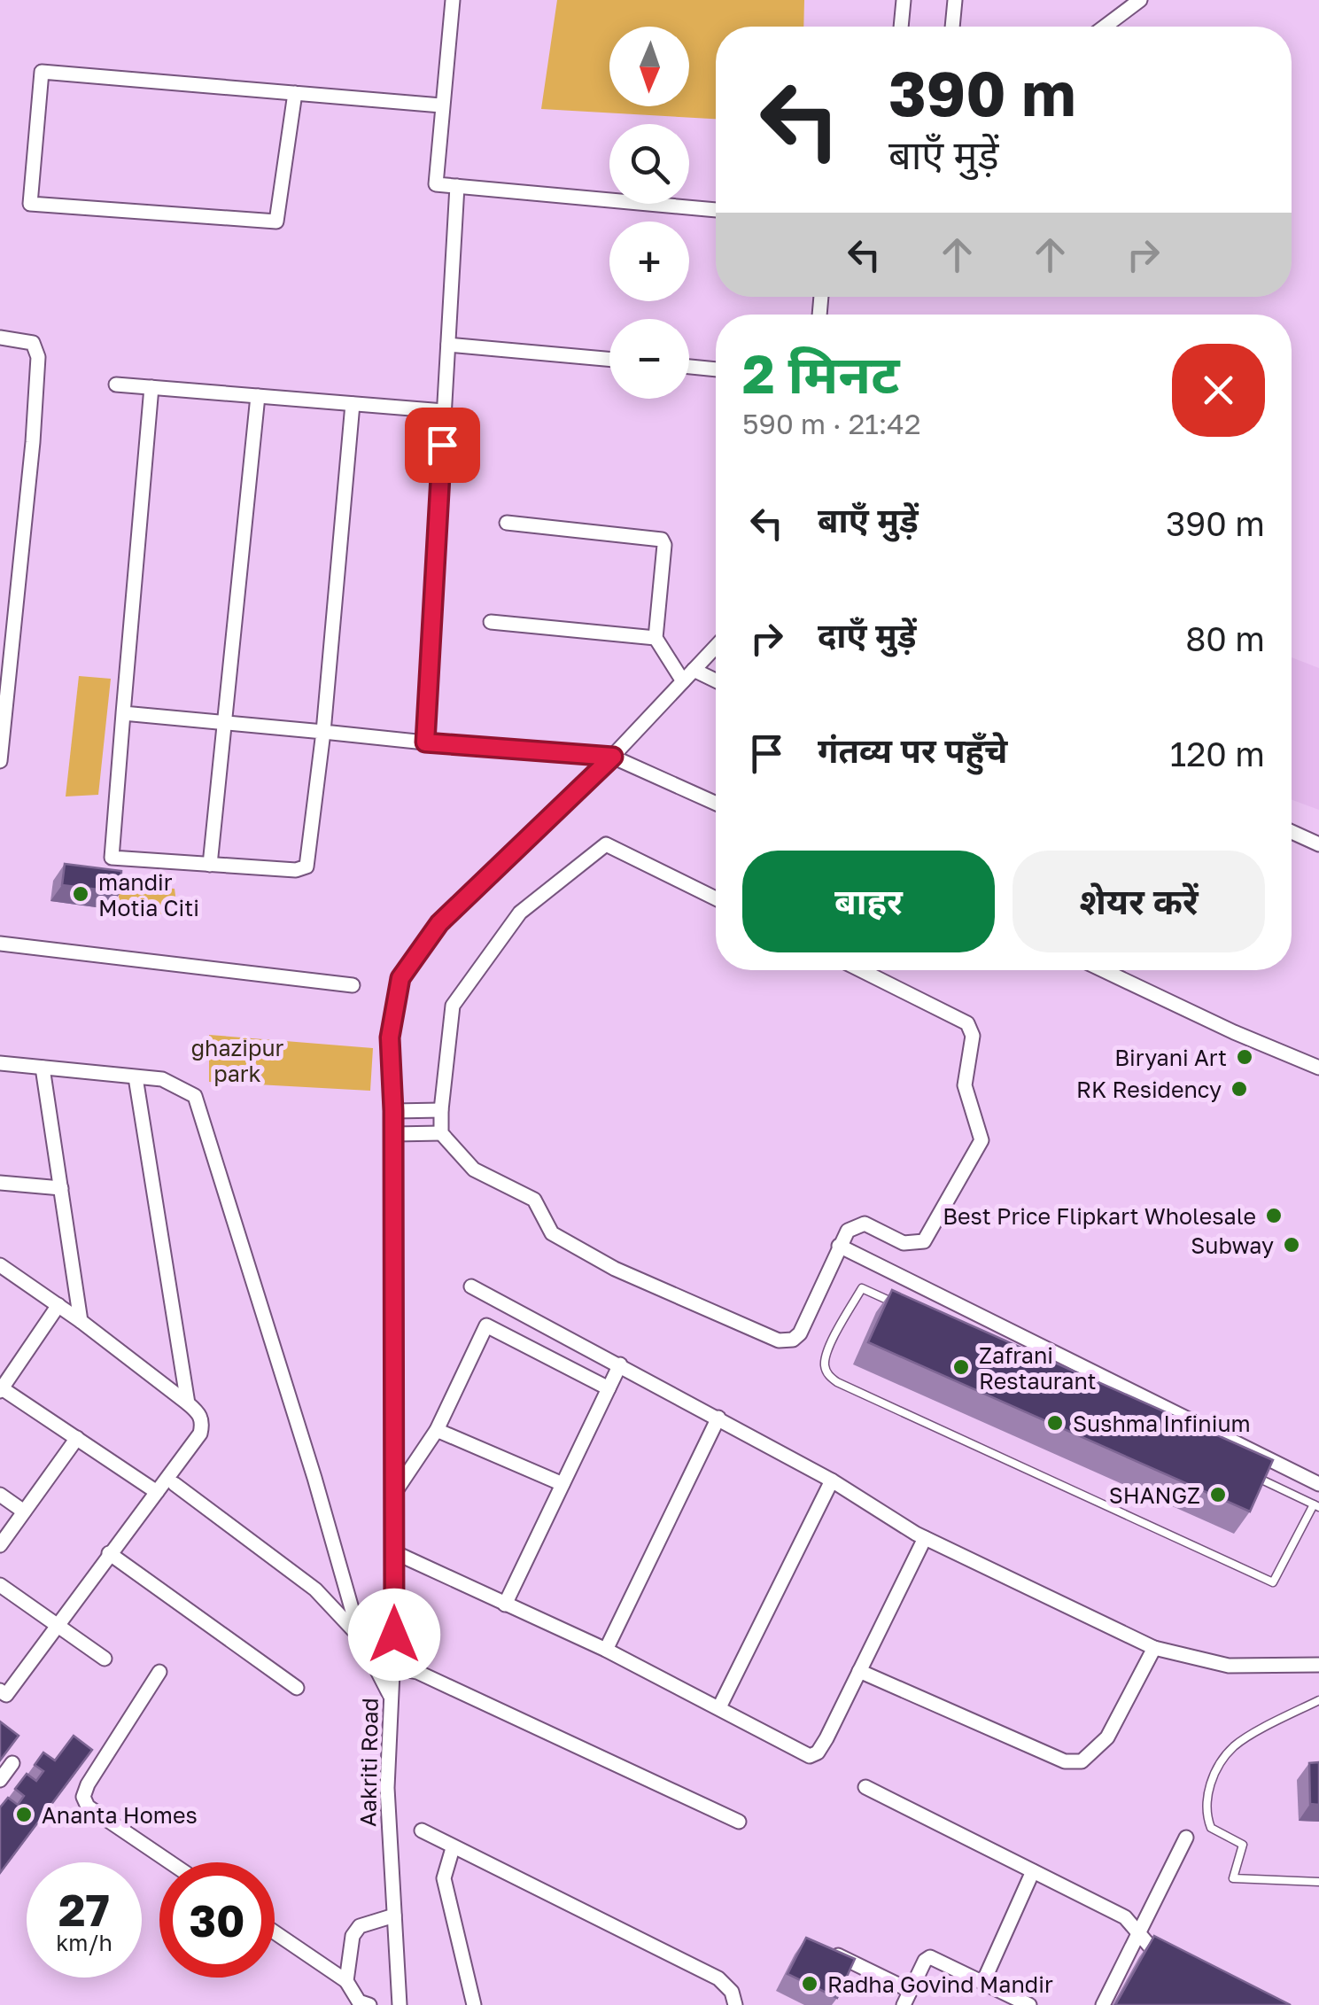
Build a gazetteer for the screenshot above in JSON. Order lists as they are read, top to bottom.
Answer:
{
  "streets": {
    "street": ["Aakriti Road"]
  },
  "parks": ["ghazipur park"],
  "places": [
    "mandir Motia Citi",
    "Biryani Art",
    "RK Residency",
    "Best Price Flipkart Wholesale",
    "Subway",
    "Zafrani Restaurant",
    "Sushma Infinium",
    "SHANGZ",
    "Ananta Homes",
    "Radha Govind Mandir"
  ],
  "north": "bottom",
  "page": {
    "map_buttons": ["+", "−"],
    "turn": ["390 m", "बाएँ मुड़ें"],
    "heading": ["2 मिनट", "590 m · 21:42"],
    "list": [
      {
        "name": "बाएँ मुड़ें",
        "value": "390 m"
      },
      {
        "name": "दाएँ मुड़ें",
        "value": "80 m"
      },
      {
        "name": "गंतव्य पर पहुँचे",
        "value": "120 m"
      }
    ],
    "buttons": ["बाहर", "शेयर करें"],
    "speed": "27 km/h",
    "limit": "30"
  }
}
